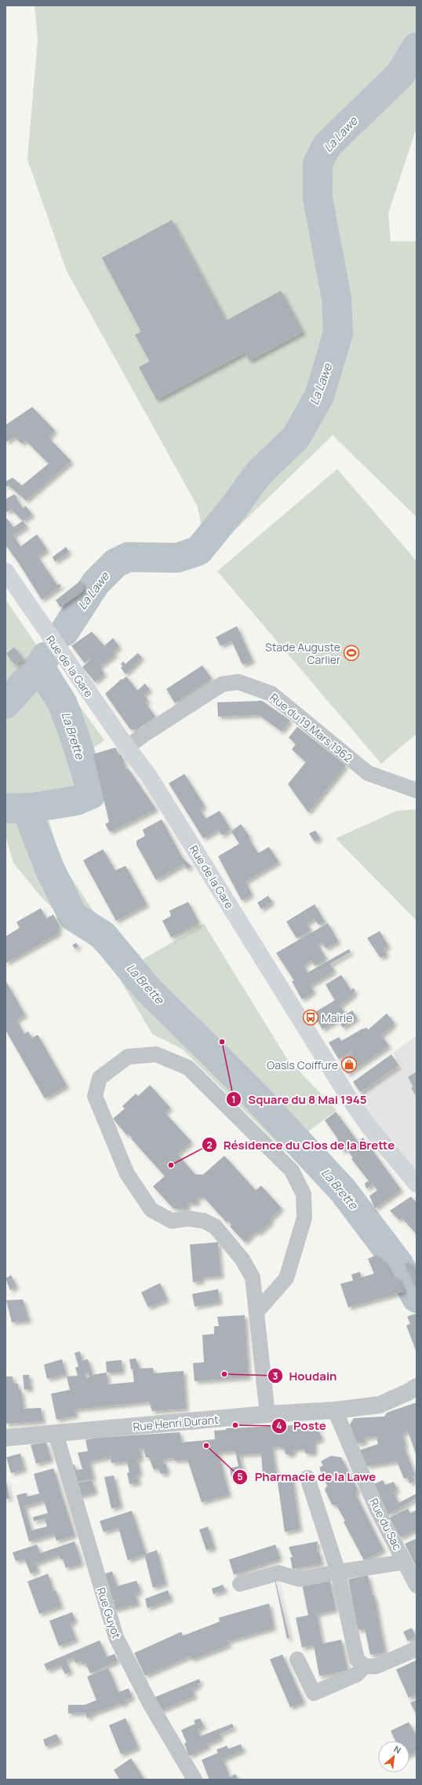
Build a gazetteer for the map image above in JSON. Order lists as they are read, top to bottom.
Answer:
{
  "streets": {
    "main road": ["Rue de la Gare"],
    "street": [
      "Rue du 19 Mars 1962",
      "Rue Henri Durant",
      "Rue du Sac",
      "Rue Guyot"
    ]
  },
  "crossings": [
    ["Rue de la Gare", "Rue du 19 Mars 1962"],
    ["Rue Henri Durant", "Rue du Sac"],
    ["Rue Henri Durant", "Rue Guyot"]
  ],
  "water": ["La Lawe", "La Brette"],
  "places": {
    "sports": ["Stade Auguste Carlier"],
    "bus stop": ["Mairie"],
    "other": [
      "Square du 8 Mai 1945",
      "Résidence du Clos de la Brette",
      "Houdain",
      "Poste",
      "Pharmacie de la Lawe"
    ],
    "shop": ["Oasis Coiffure"]
  },
  "north": "top right"
}
